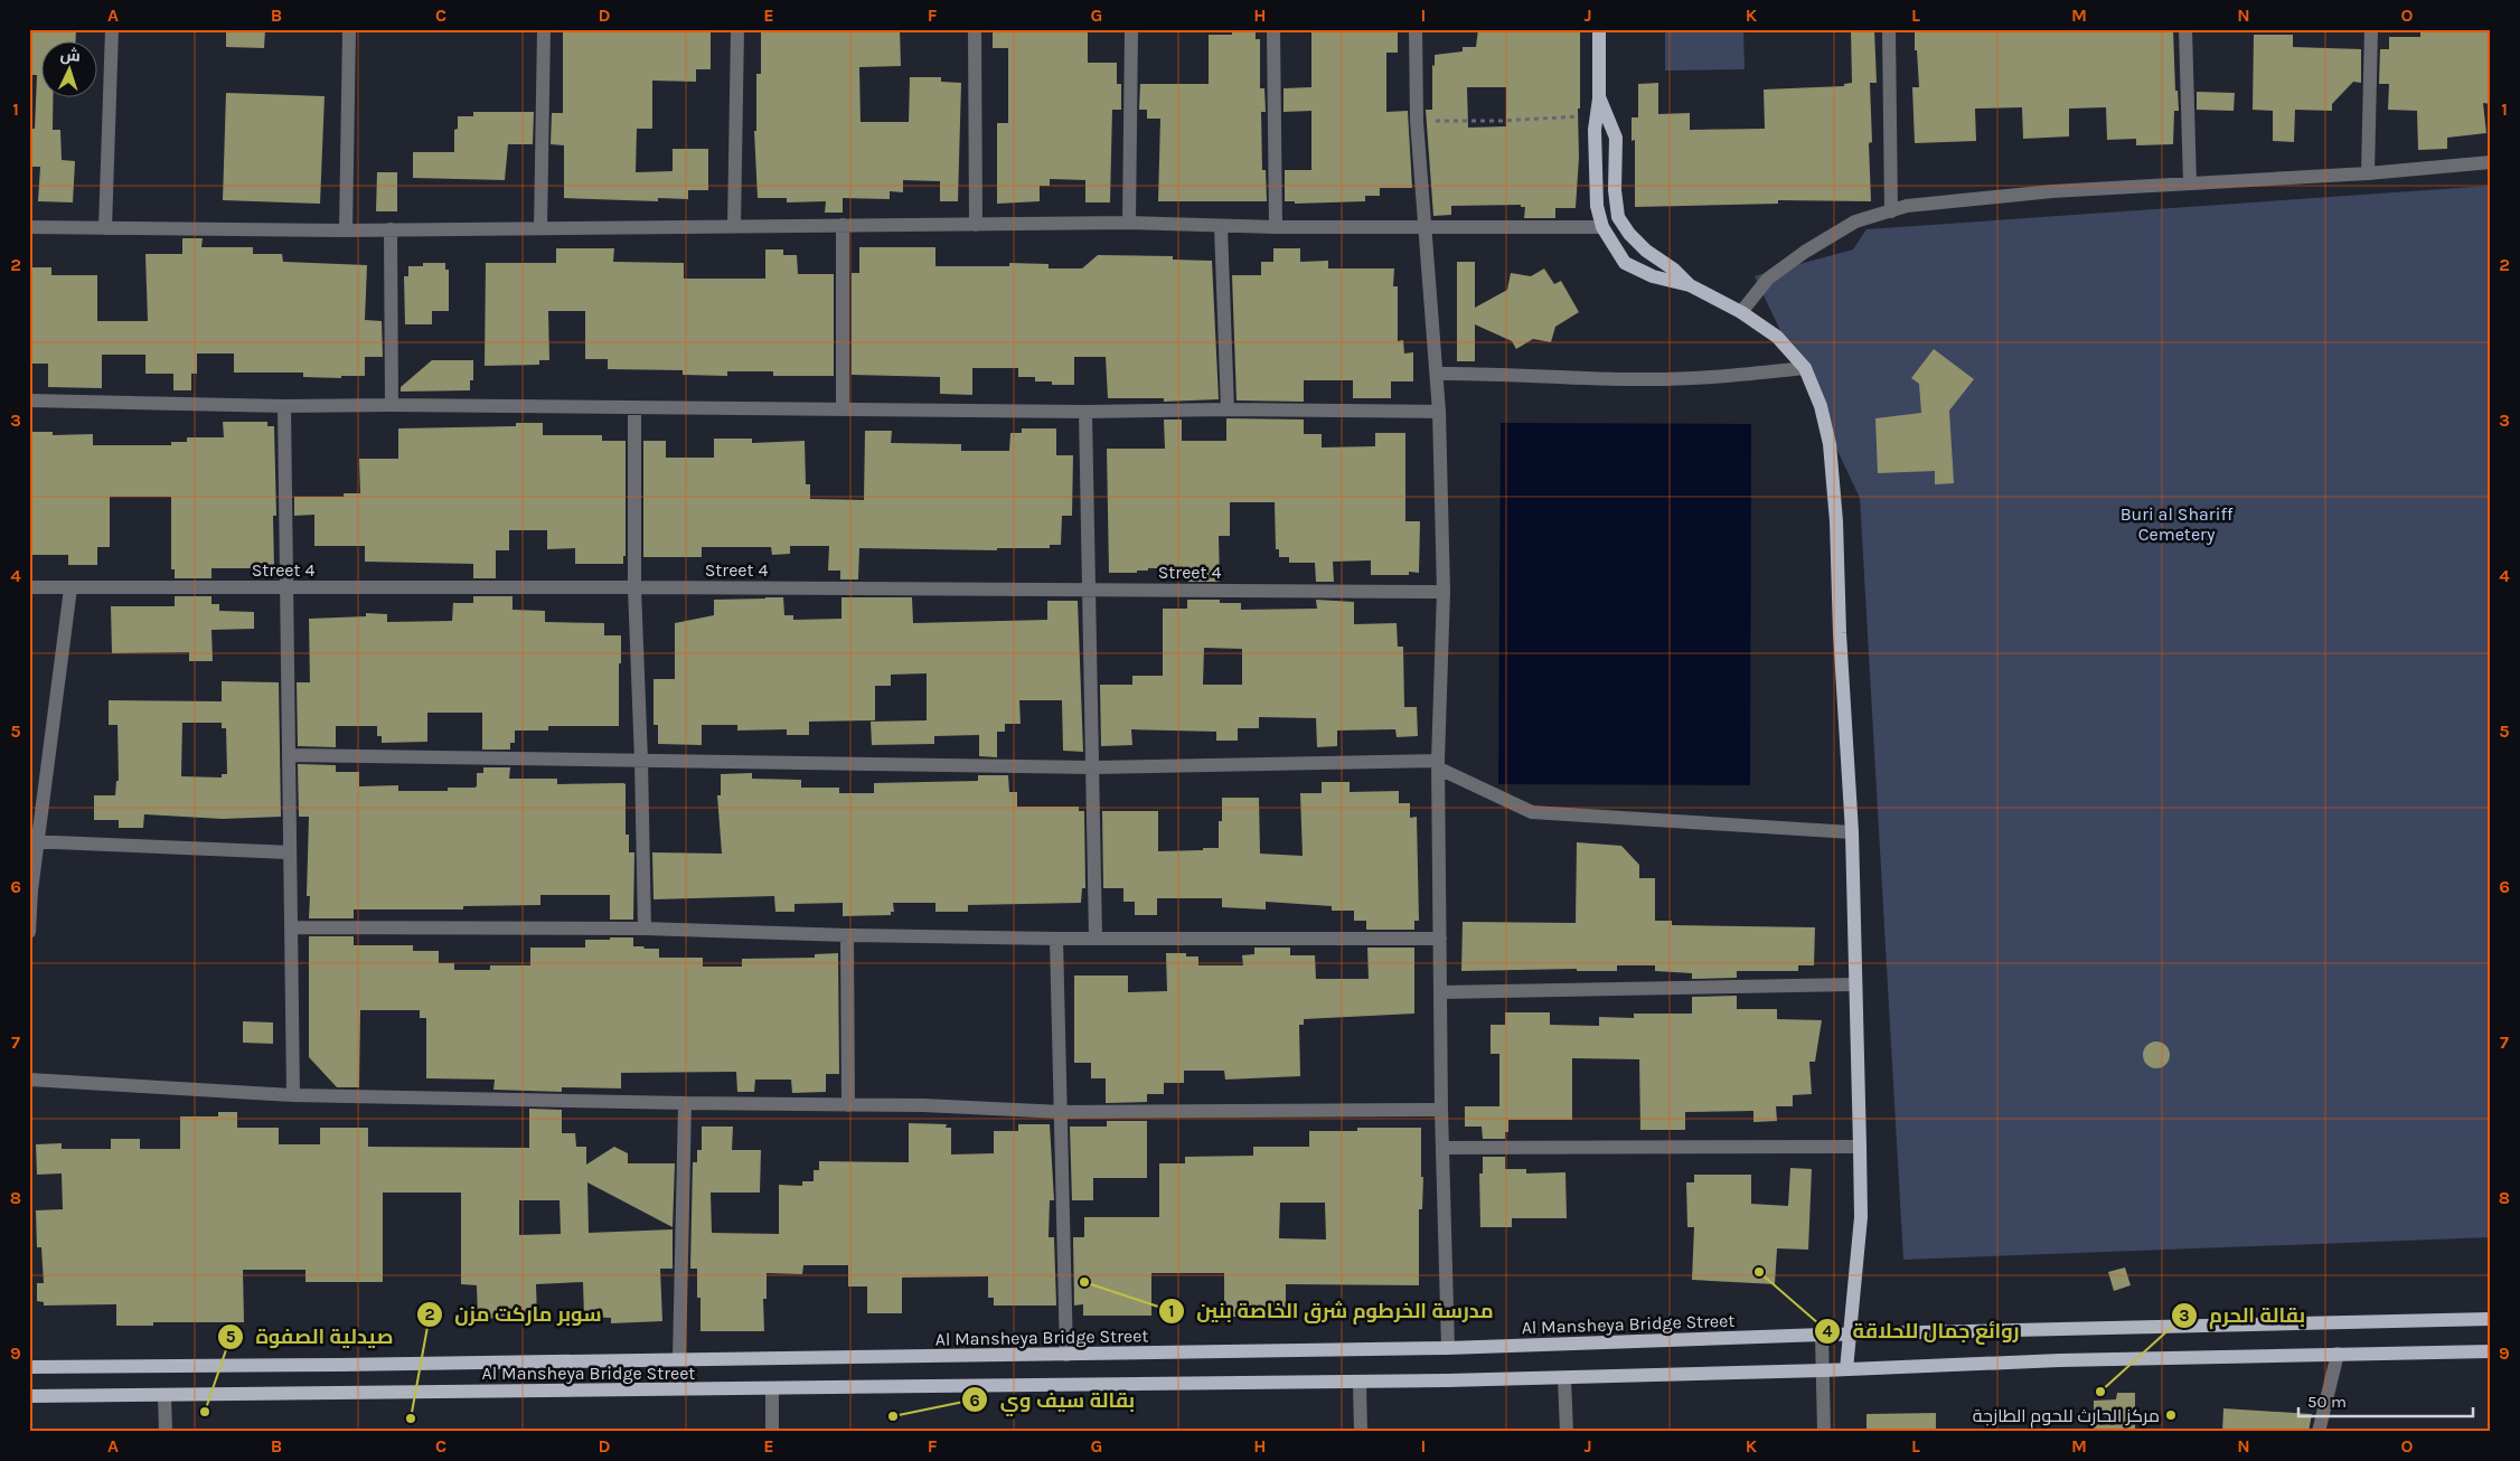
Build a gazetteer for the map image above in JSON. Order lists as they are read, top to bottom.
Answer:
{
  "streets": {
    "main road": ["Al Mansheya Bridge Street"],
    "street": ["Street 4"]
  },
  "parks": ["Buri al Shariff Cemetery"],
  "places": [
    "روائع جمال للحلاقة",
    "مدرسة الخرطوم شرق الخاصة بنين",
    "بقالة الحرم",
    "صيدلية الصفوة",
    "مركز الحارث للحوم الطازجة",
    "بقالة سيف وي",
    "سوبر ماركت مزن"
  ],
  "scale_bar": "50 m",
  "north": "top",
  "grid": {
    "columns": [
      "A",
      "B",
      "C",
      "D",
      "E",
      "F",
      "G",
      "H",
      "I",
      "J",
      "K",
      "L",
      "M",
      "N",
      "O"
    ],
    "rows": [
      "1",
      "2",
      "3",
      "4",
      "5",
      "6",
      "7",
      "8",
      "9"
    ]
  }
}
